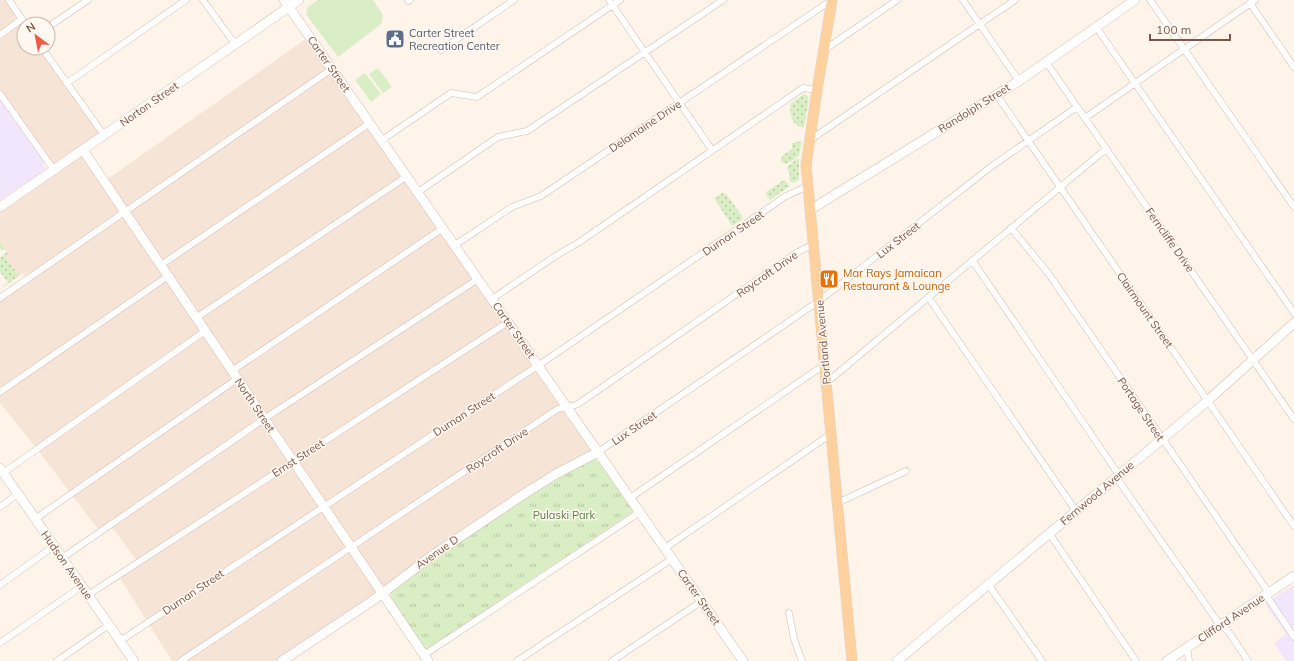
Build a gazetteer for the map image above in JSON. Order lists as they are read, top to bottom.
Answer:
{
  "streets": {
    "main road": ["Portland Avenue"],
    "street": [
      "Carter Street",
      "Norton Street",
      "Randolph Street",
      "Delamaine Drive",
      "Durnan Street",
      "Lux Street",
      "Ferncliffe Drive",
      "Roycroft Drive",
      "Clairmount Street",
      "North Street",
      "Portage Street",
      "Ernst Street",
      "Fernwood Avenue",
      "Avenue D",
      "Hudson Avenue",
      "Clifford Avenue"
    ]
  },
  "crossings": [
    ["Carter Street", "Norton Street"],
    ["Carter Street", "Delamaine Drive"],
    ["Carter Street", "Durnan Street"],
    ["Carter Street", "Lux Street"],
    ["Carter Street", "Roycroft Drive"],
    ["Carter Street", "Ernst Street"],
    ["Carter Street", "Avenue D"],
    ["Norton Street", "North Street"],
    ["Randolph Street", "Ferncliffe Drive"],
    ["Randolph Street", "Clairmount Street"],
    ["Randolph Street", "Portland Avenue"],
    ["Delamaine Drive", "Portland Avenue"],
    ["Durnan Street", "Portland Avenue"],
    ["Durnan Street", "North Street"],
    ["Durnan Street", "Hudson Avenue"],
    ["Lux Street", "Ferncliffe Drive"],
    ["Lux Street", "Clairmount Street"],
    ["Lux Street", "Portland Avenue"],
    ["Lux Street", "Avenue D"],
    ["Ferncliffe Drive", "Fernwood Avenue"],
    ["Roycroft Drive", "Portland Avenue"],
    ["Roycroft Drive", "North Street"],
    ["Clairmount Street", "Fernwood Avenue"],
    ["North Street", "Ernst Street"],
    ["North Street", "Avenue D"],
    ["Portage Street", "Fernwood Avenue"],
    ["Portage Street", "Clifford Avenue"],
    ["Ernst Street", "Hudson Avenue"]
  ],
  "parks": ["Pulaski Park"],
  "places": {
    "public building": ["Carter Street Recreation Center"],
    "restaurant": ["Mar Rays Jamaican Restaurant & Lounge"]
  },
  "scale_bar": "100 m",
  "north": "top left"
}
